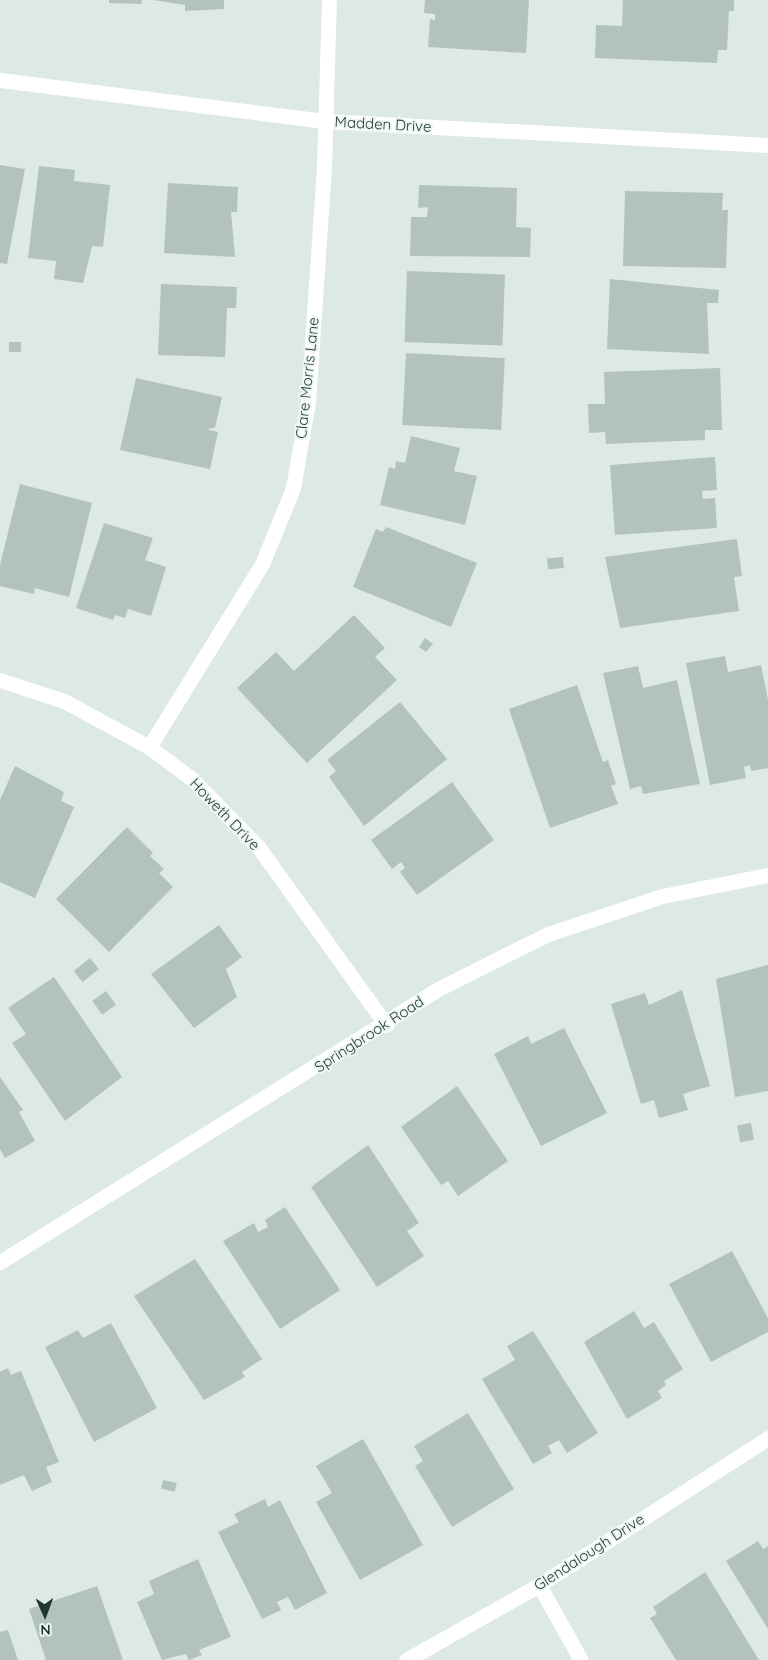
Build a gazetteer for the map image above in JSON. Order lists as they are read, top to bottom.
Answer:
{
  "streets": {
    "street": [
      "Madden Drive",
      "Clare Morris Lane",
      "Howeth Drive",
      "Springbrook Road",
      "Glendalough Drive"
    ]
  },
  "crossings": [
    ["Madden Drive", "Clare Morris Lane"],
    ["Clare Morris Lane", "Howeth Drive"],
    ["Howeth Drive", "Springbrook Road"]
  ],
  "north": "bottom"
}
